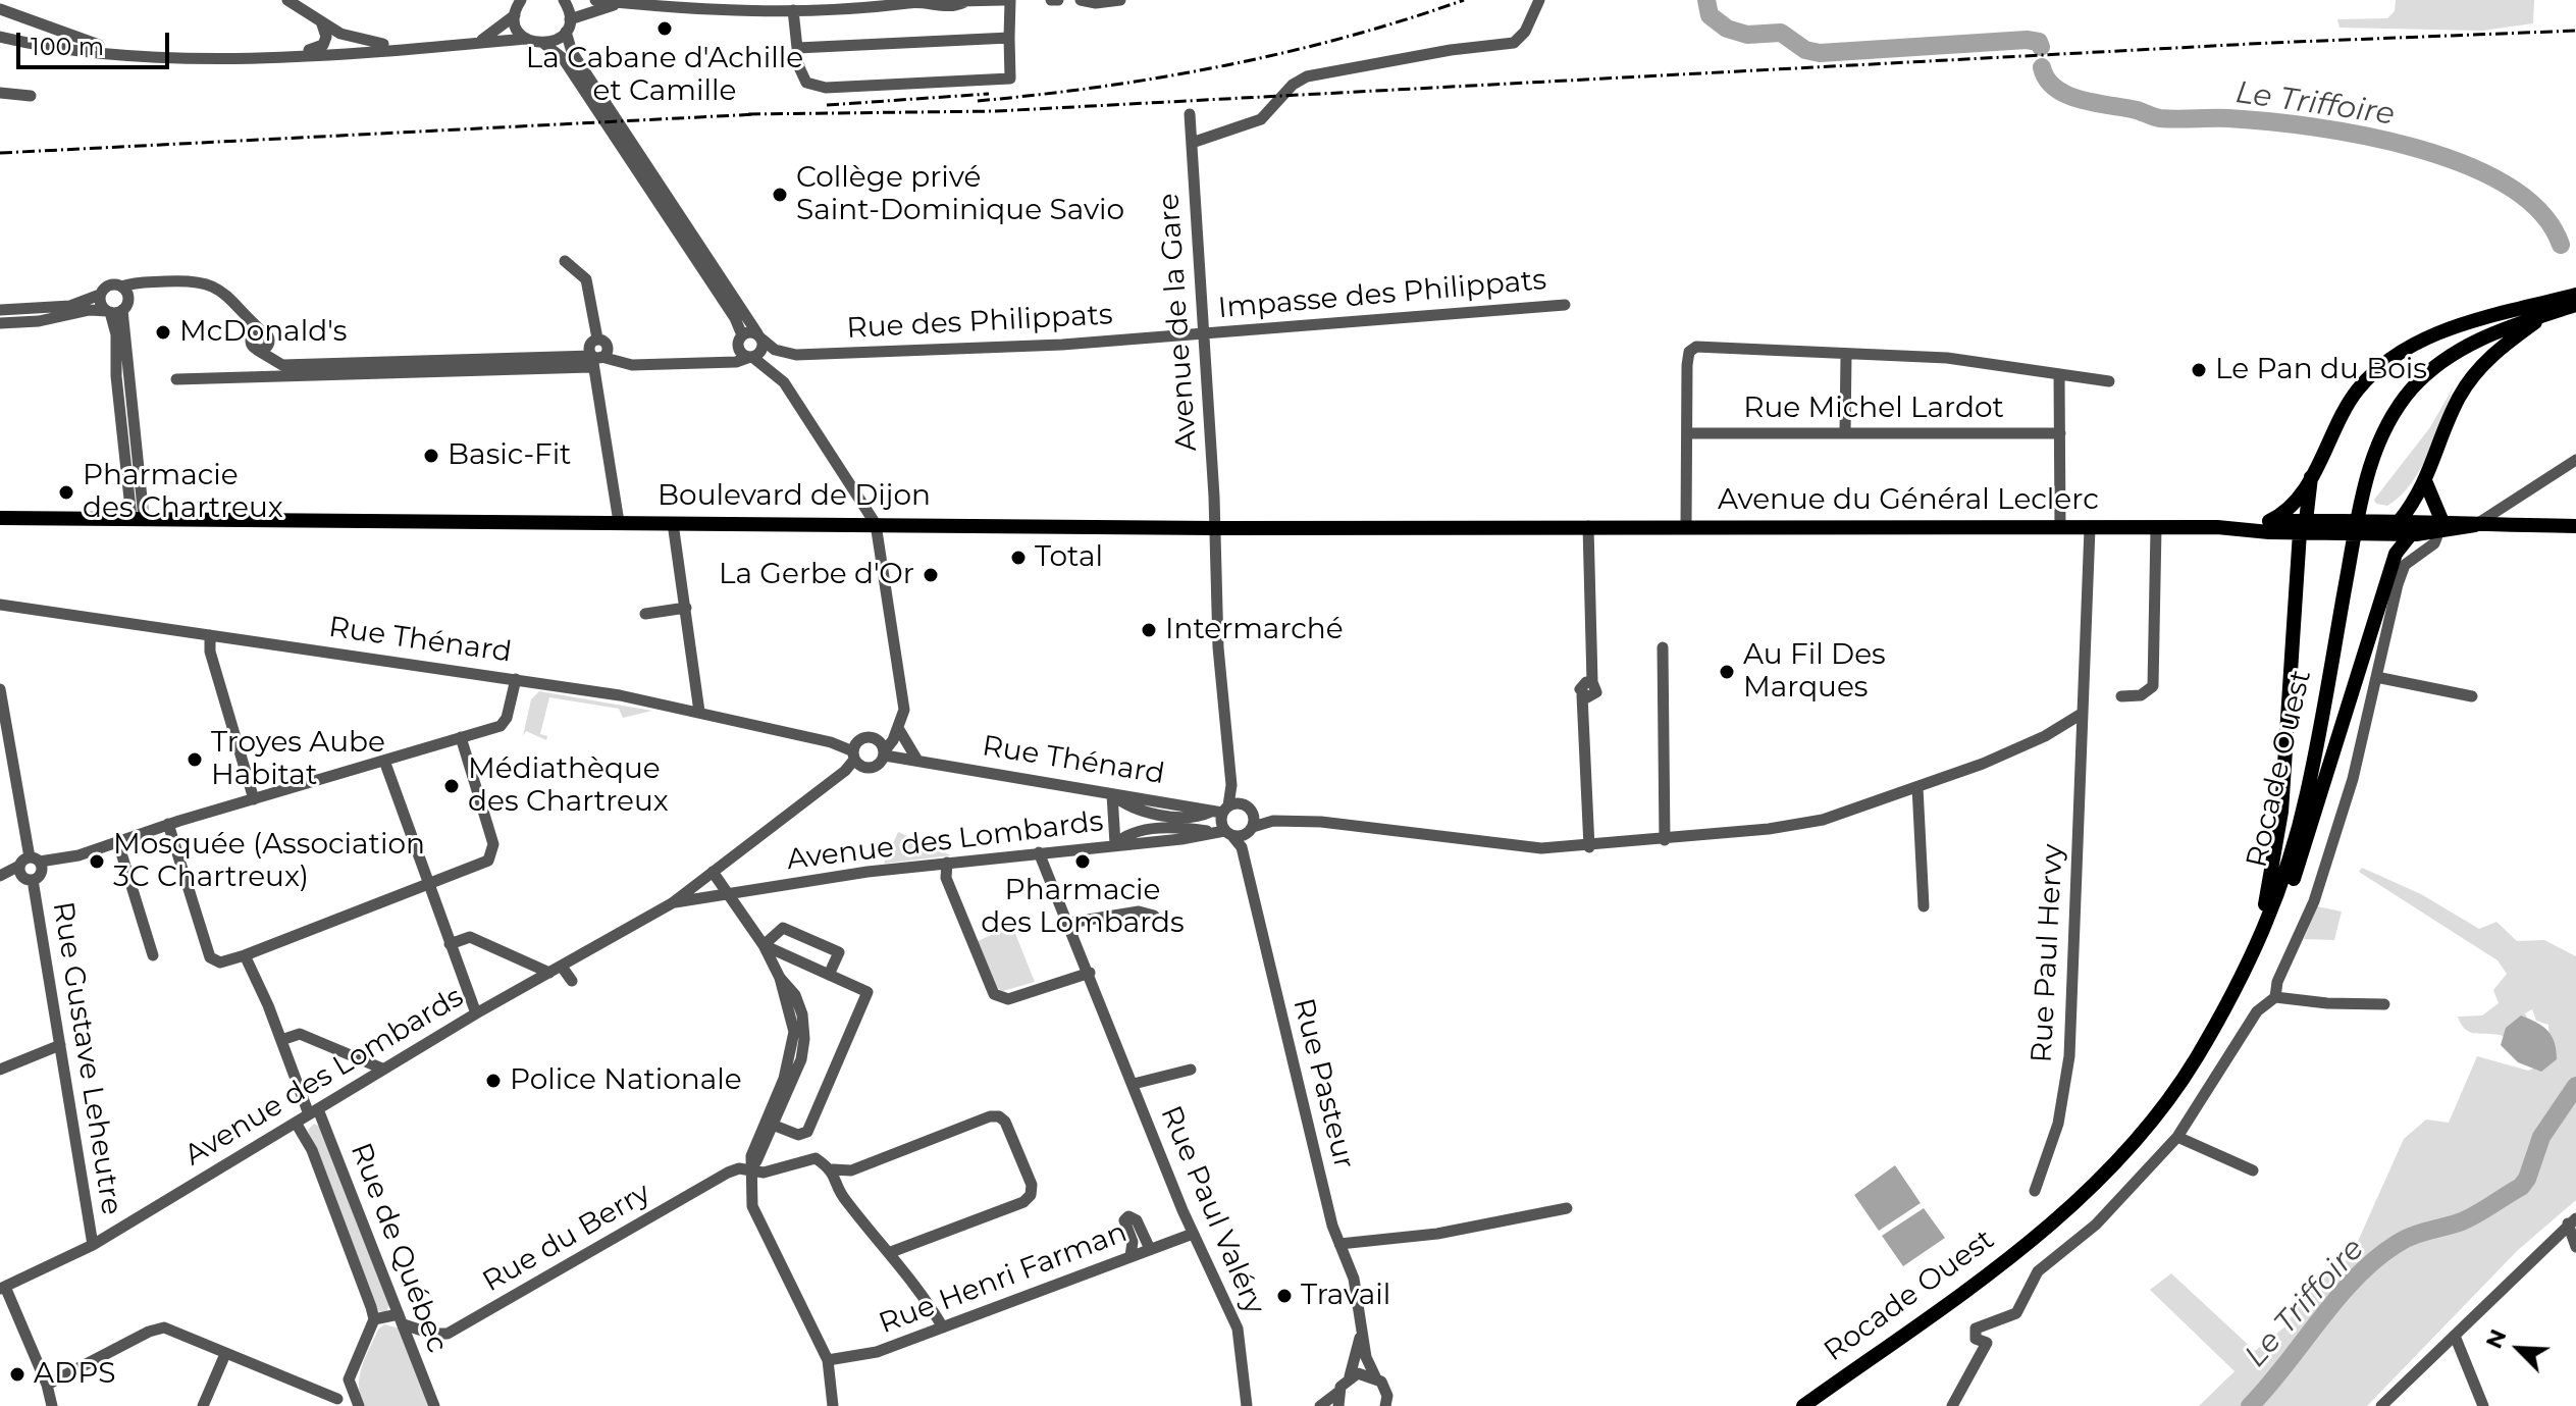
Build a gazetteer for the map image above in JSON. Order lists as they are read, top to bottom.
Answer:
{
  "streets": {
    "main road": ["Boulevard de Dijon", "Avenue du Général Leclerc", "Rocade Ouest"],
    "street": [
      "Impasse des Philippats",
      "Rue des Philippats",
      "Avenue de la Gare",
      "Rue Michel Lardot",
      "Rue Thénard",
      "Avenue des Lombards",
      "Rue Paul Hervy",
      "Rue Gustave Leheutre",
      "Rue Pasteur",
      "Rue Paul Valéry",
      "Rue du Berry",
      "Rue de Québec",
      "Rue Henri Farman"
    ]
  },
  "crossings": [
    ["Impasse des Philippats", "Rue des Philippats"],
    ["Impasse des Philippats", "Avenue de la Gare"],
    ["Rue des Philippats", "Avenue de la Gare"],
    ["Avenue de la Gare", "Boulevard de Dijon"],
    ["Boulevard de Dijon", "Avenue du Général Leclerc"],
    ["Avenue du Général Leclerc", "Rue Paul Hervy"],
    ["Rue Thénard", "Avenue des Lombards"],
    ["Avenue des Lombards", "Rue Gustave Leheutre"],
    ["Avenue des Lombards", "Rue Pasteur"],
    ["Avenue des Lombards", "Rue Paul Valéry"],
    ["Avenue des Lombards", "Rue de Québec"],
    ["Rue Paul Valéry", "Rue Henri Farman"],
    ["Rue du Berry", "Rue de Québec"]
  ],
  "water": ["Le Triffoire"],
  "places": [
    "La Cabane d'Achille et Camille",
    "Collège privé Saint-Dominique Savio",
    "McDonald's",
    "Le Pan du Bois",
    "Basic-Fit",
    "Pharmacie des Chartreux",
    "Total",
    "La Gerbe d'Or",
    "Intermarché",
    "Au Fil Des Marques",
    "Troyes Aube Habitat",
    "Médiathèque des Chartreux",
    "Mosquée (Association 3C Chartreux)",
    "Pharmacie des Lombards",
    "Police Nationale",
    "Travail",
    "ADPS"
  ],
  "scale_bar": "100 m",
  "north": "top left"
}
